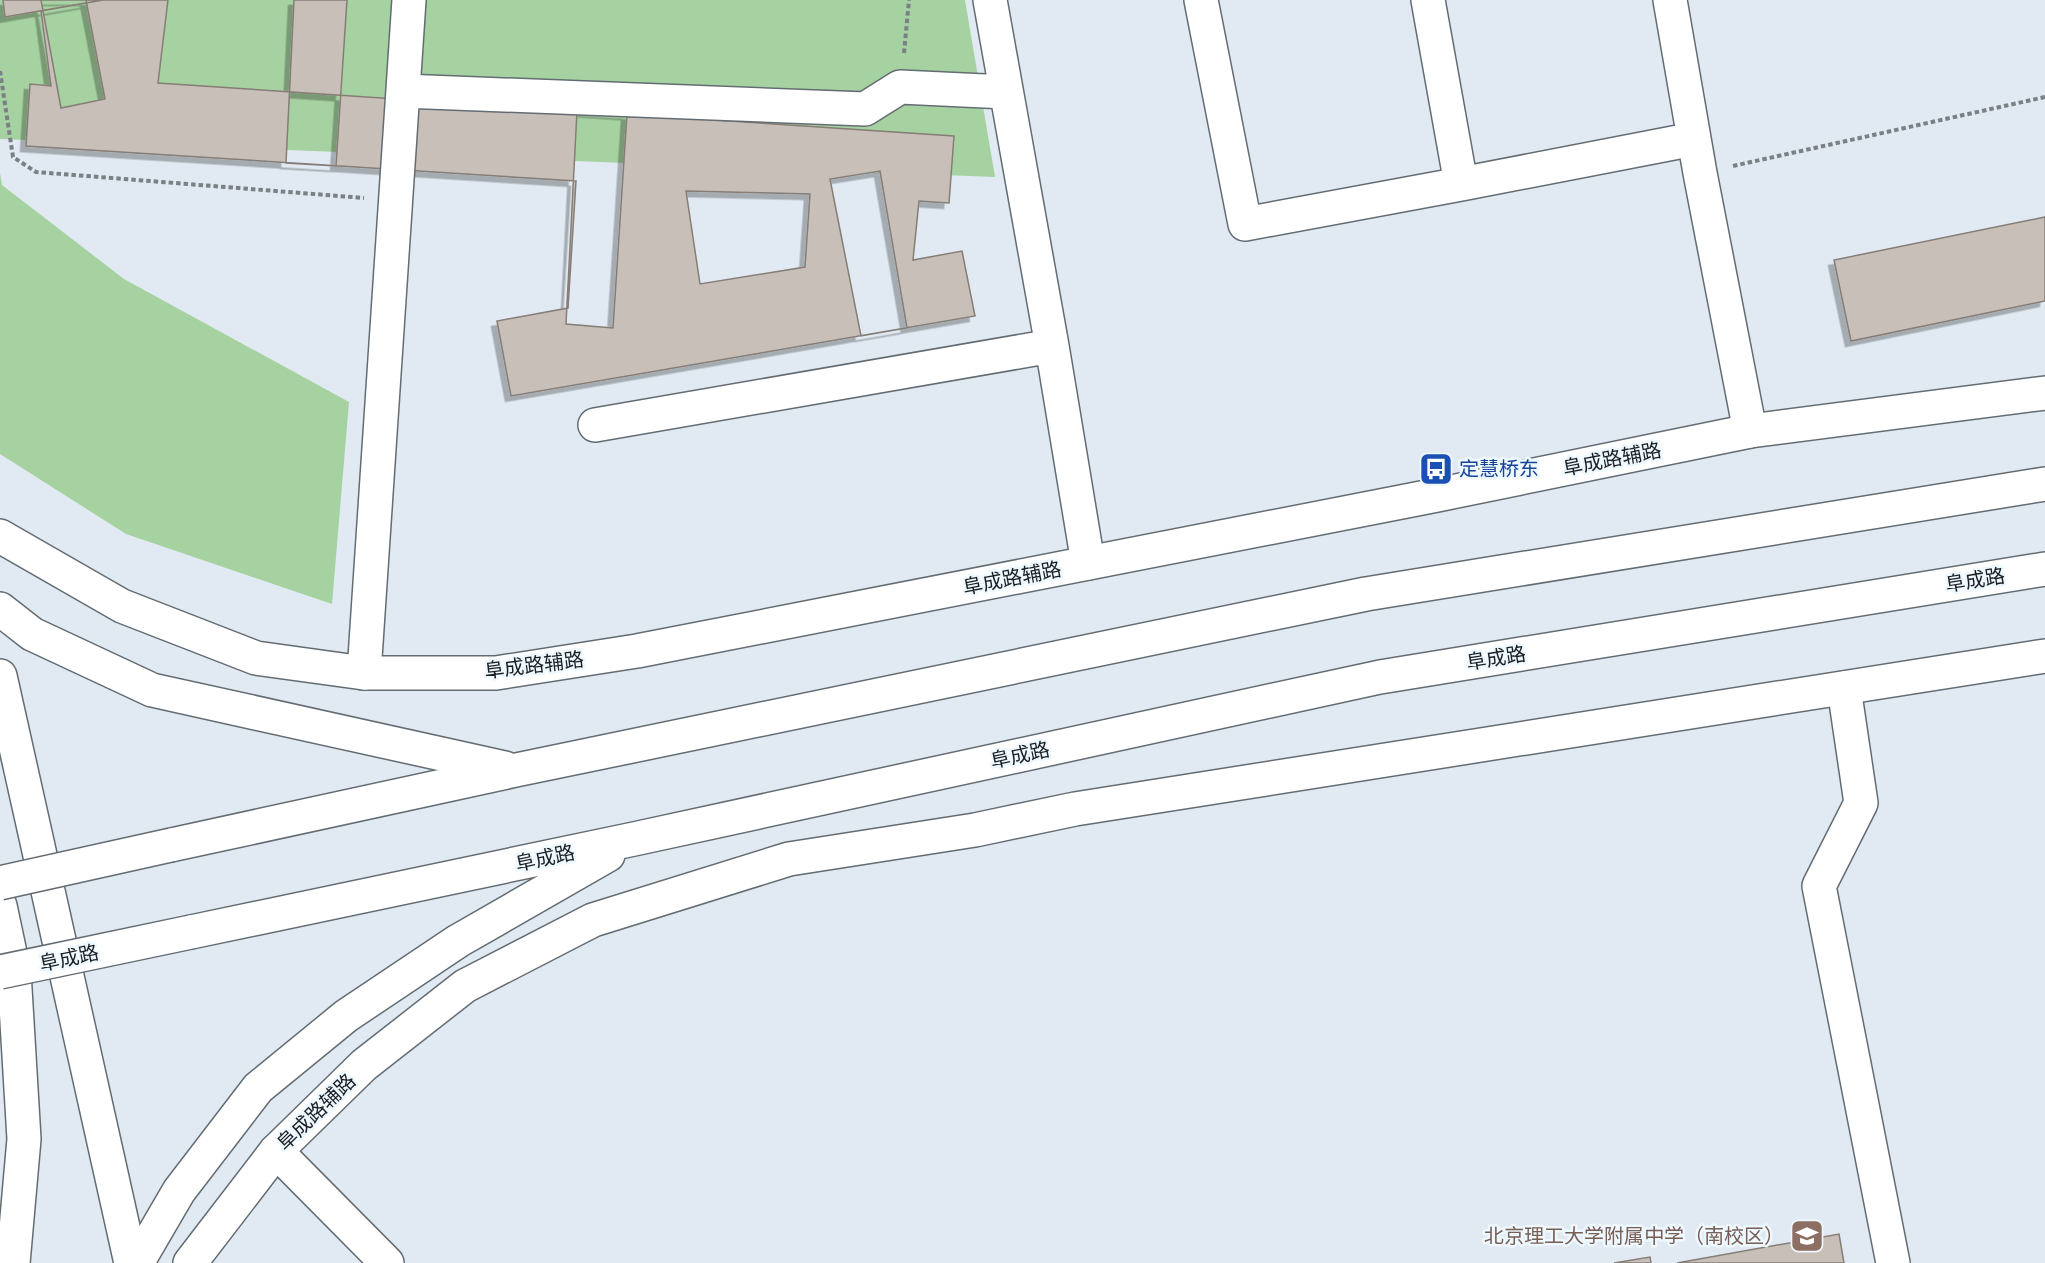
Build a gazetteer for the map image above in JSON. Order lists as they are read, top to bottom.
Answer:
{
  "streets": {
    "main road": ["阜成路辅路", "阜成路"]
  },
  "places": {
    "bus stop": ["定慧桥东"],
    "school or university": ["北京理工大学附属中学（南校区）"]
  }
}
